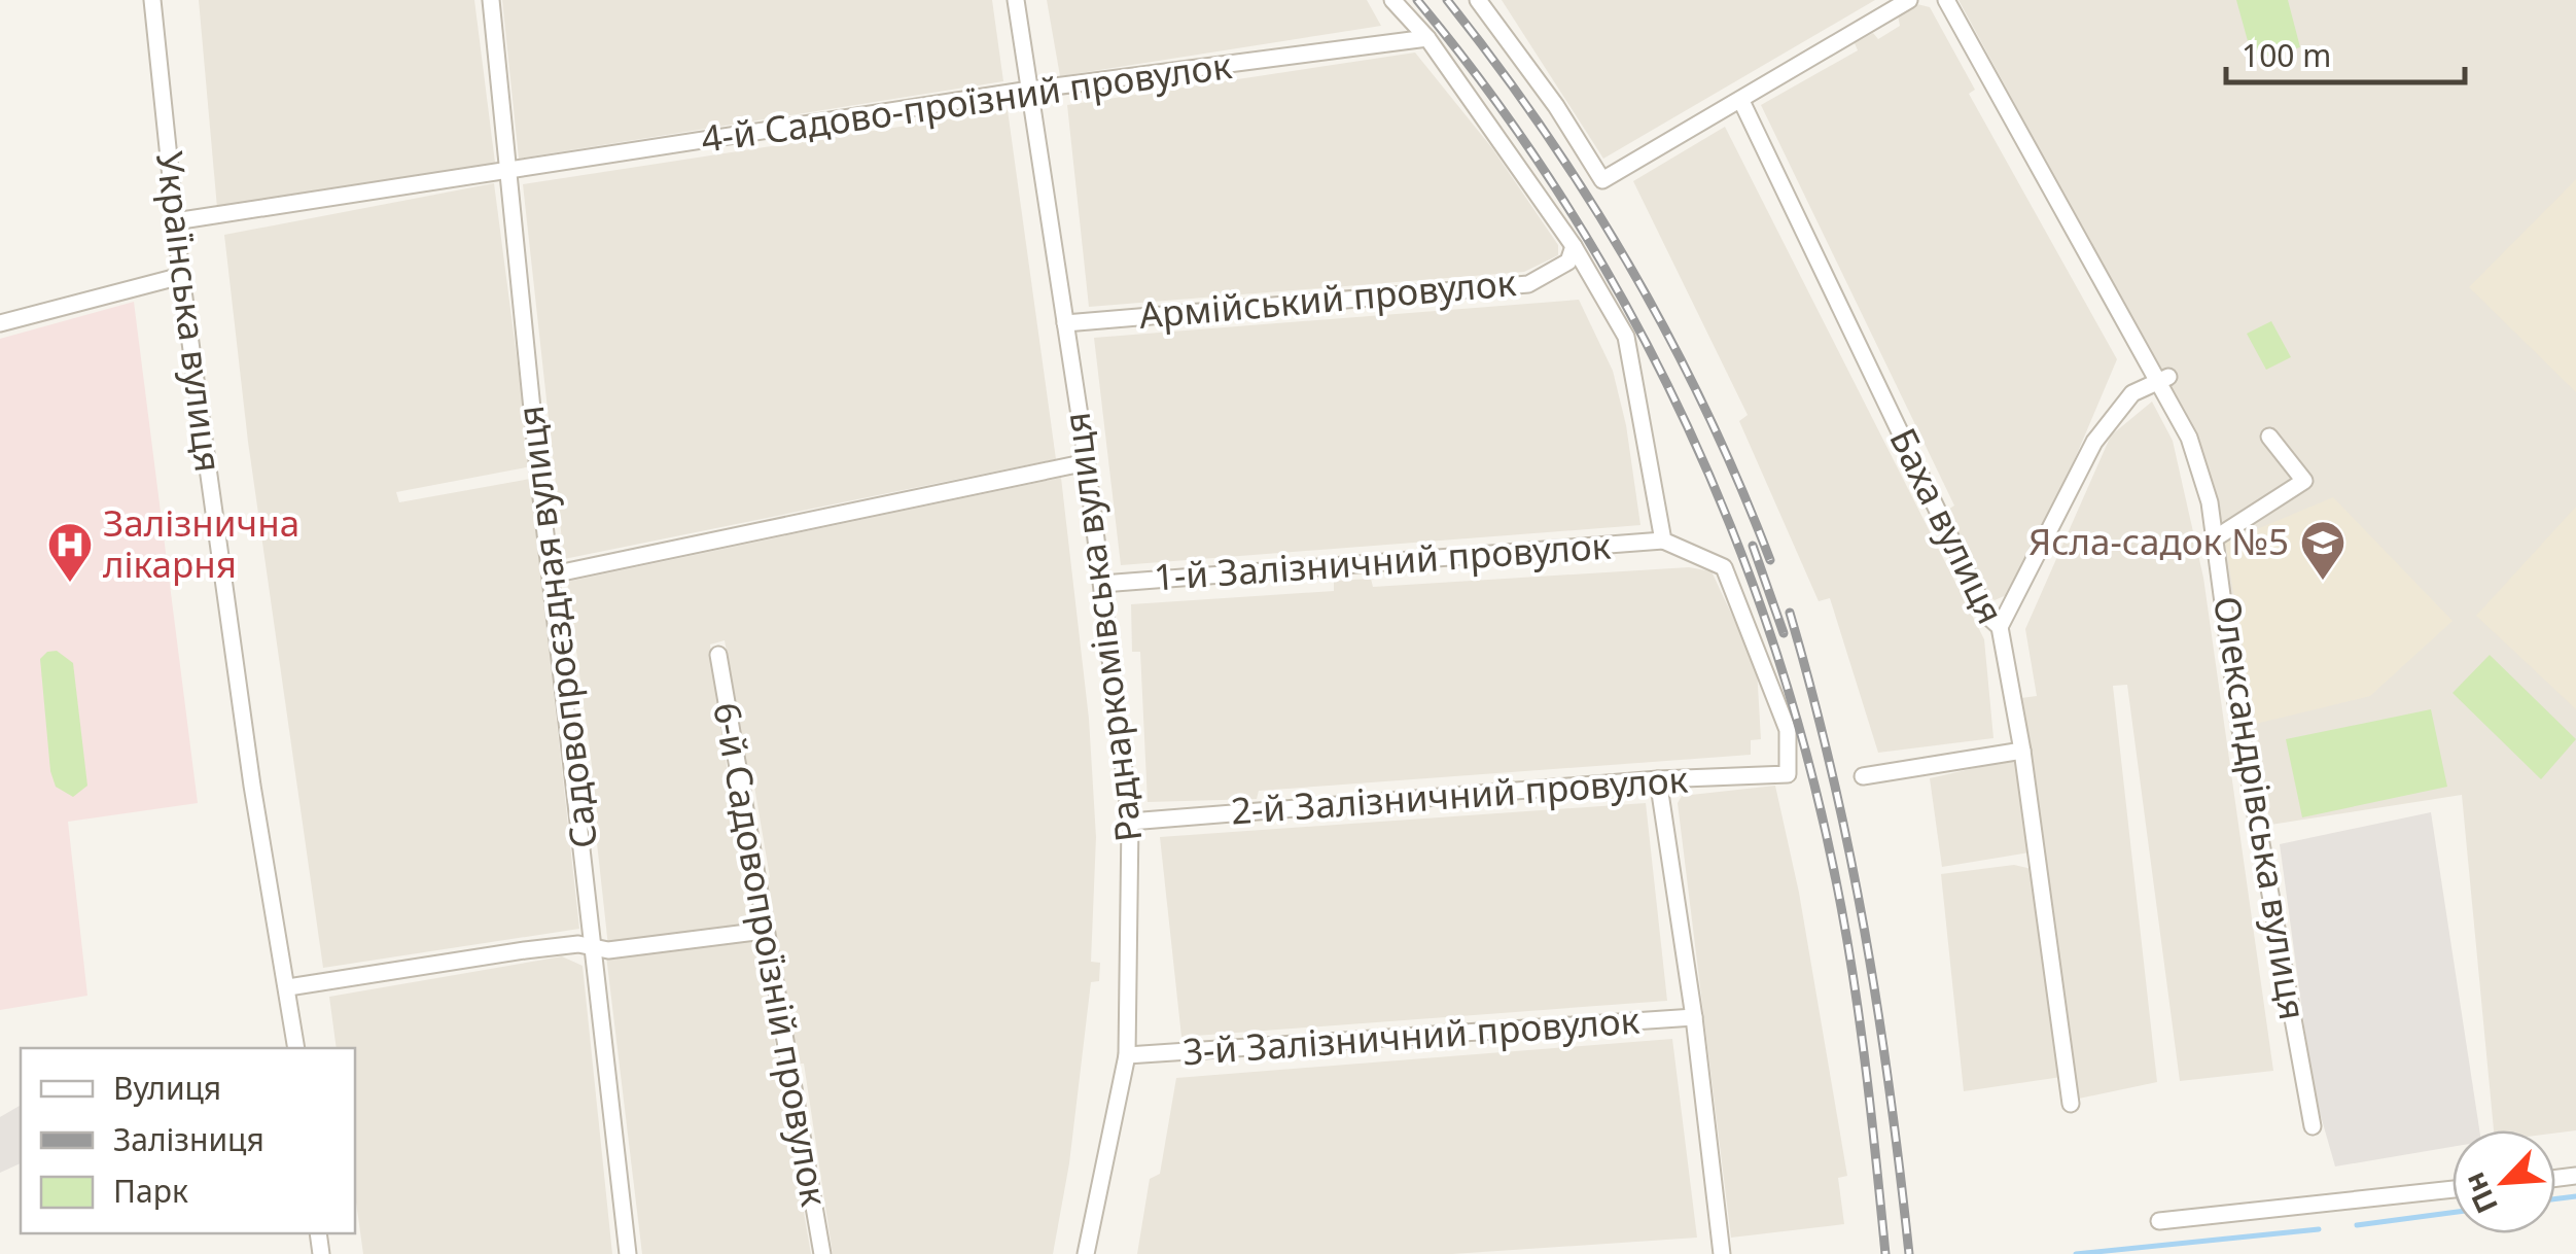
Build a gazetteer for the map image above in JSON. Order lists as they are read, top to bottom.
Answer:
{
  "streets": {
    "street": [
      "4-й Садово-проїзний провулок",
      "Армійський провулок",
      "Українська вулиця",
      "Баха вулиця",
      "1-й Залізничний провулок",
      "Садовопроєздная вулиця",
      "Раднаркомівська вулиця",
      "2-й Залізничний провулок",
      "Олександрівська вулиця",
      "6-й Садовопроїзній провулок",
      "3-й Залізничний провулок"
    ]
  },
  "crossings": [
    ["4-й Садово-проїзний провулок", "Українська вулиця"],
    ["4-й Садово-проїзний провулок", "Садовопроєздная вулиця"],
    ["4-й Садово-проїзний провулок", "Раднаркомівська вулиця"],
    ["Армійський провулок", "Раднаркомівська вулиця"],
    ["1-й Залізничний провулок", "Раднаркомівська вулиця"],
    ["1-й Залізничний провулок", "2-й Залізничний провулок"],
    ["Раднаркомівська вулиця", "2-й Залізничний провулок"],
    ["Раднаркомівська вулиця", "3-й Залізничний провулок"]
  ],
  "places": {
    "school or university": ["Ясла-садок №5"],
    "hospital": ["Залізнична лікарня"]
  },
  "legend": ["Вулиця", "Залізниця", "Парк"],
  "scale_bar": "100 m",
  "north": "bottom left"
}
